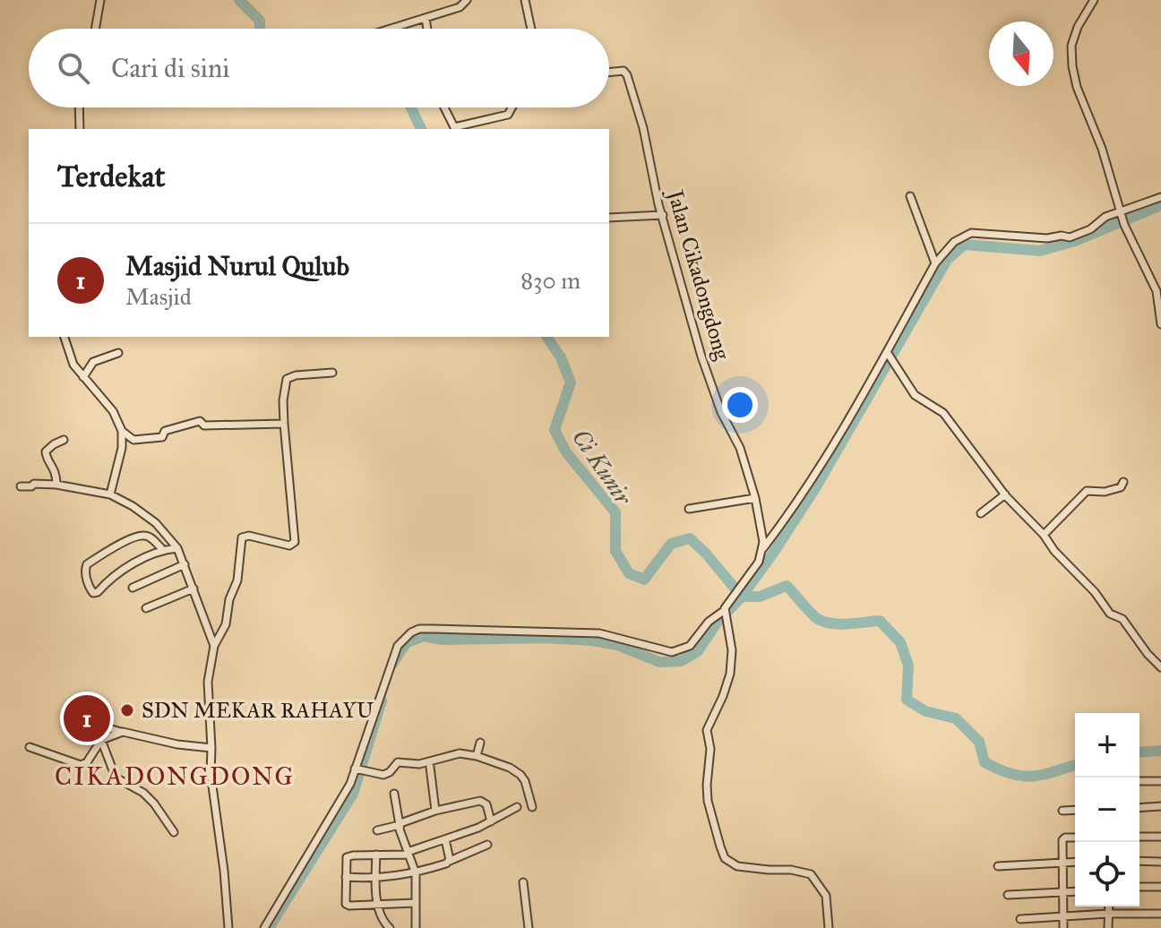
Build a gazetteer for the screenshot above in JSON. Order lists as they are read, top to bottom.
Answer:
{
  "streets": {
    "street": ["Jalan Cikadongdong"]
  },
  "districts": ["CIKADONGDONG"],
  "water": ["Ci Kunir"],
  "places": ["SDN MEKAR RAHAYU"],
  "north": "bottom",
  "page": {
    "search": "Cari di sini",
    "heading": "Terdekat",
    "list": [
      {
        "mark": "1",
        "name": "Masjid Nurul Qulub",
        "note": "Masjid",
        "value": "830 m"
      }
    ],
    "pins": "1",
    "map_buttons": ["+", "−"]
  }
}
